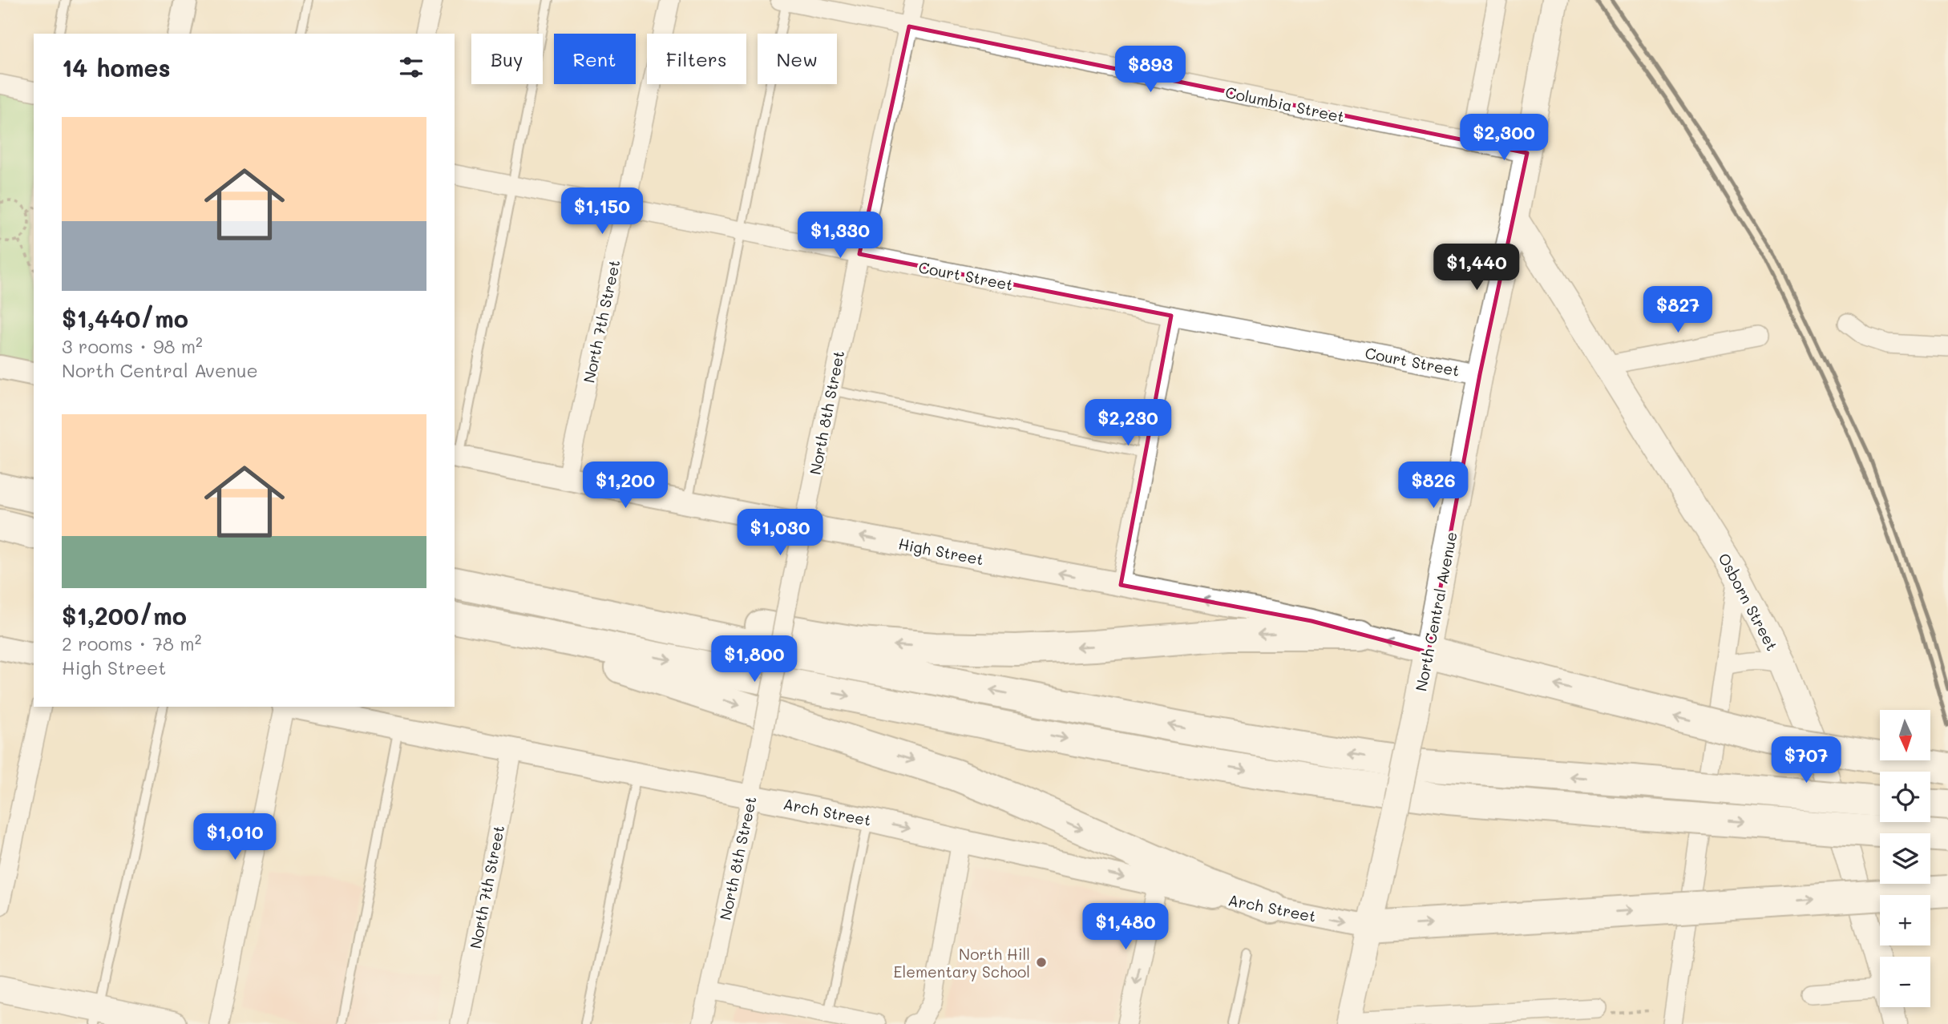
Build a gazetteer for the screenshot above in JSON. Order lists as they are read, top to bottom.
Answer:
{
  "streets": {
    "main road": ["Osborn Street", "North Central Avenue"],
    "street": [
      "Columbia Street",
      "Court Street",
      "North 7th Street",
      "North 8th Street",
      "High Street",
      "Arch Street"
    ]
  },
  "crossings": [
    ["Columbia Street", "North 8th Street"],
    ["Columbia Street", "North Central Avenue"],
    ["Court Street", "North 7th Street"],
    ["Court Street", "North 8th Street"],
    ["Court Street", "North Central Avenue"],
    ["North 7th Street", "High Street"],
    ["North 7th Street", "Arch Street"],
    ["North 8th Street", "High Street"],
    ["North 8th Street", "Arch Street"],
    ["High Street", "North Central Avenue"],
    ["Osborn Street", "North Central Avenue"],
    ["North Central Avenue", "Arch Street"]
  ],
  "one_way": ["High Street", "Arch Street"],
  "places": ["North Hill Elementary School"],
  "north": "bottom",
  "page": {
    "chip": [
      "Buy",
      "Rent",
      "Filters",
      "New"
    ],
    "heading": "14 homes",
    "price": [
      "$893",
      "$2,300",
      "$1,150",
      "$1,330",
      "$1,440",
      "$827",
      "$2,230",
      "$1,200",
      "$826",
      "$1,030",
      "$1,800",
      "$707",
      "$1,010",
      "$1,480"
    ],
    "list": [
      {
        "name": "$1,440/mo",
        "note": "3 rooms · 98 m² · North Central Avenue"
      },
      {
        "name": "$1,200/mo",
        "note": "2 rooms · 78 m² · High Street"
      }
    ],
    "map_buttons": ["+", "−"]
  }
}
